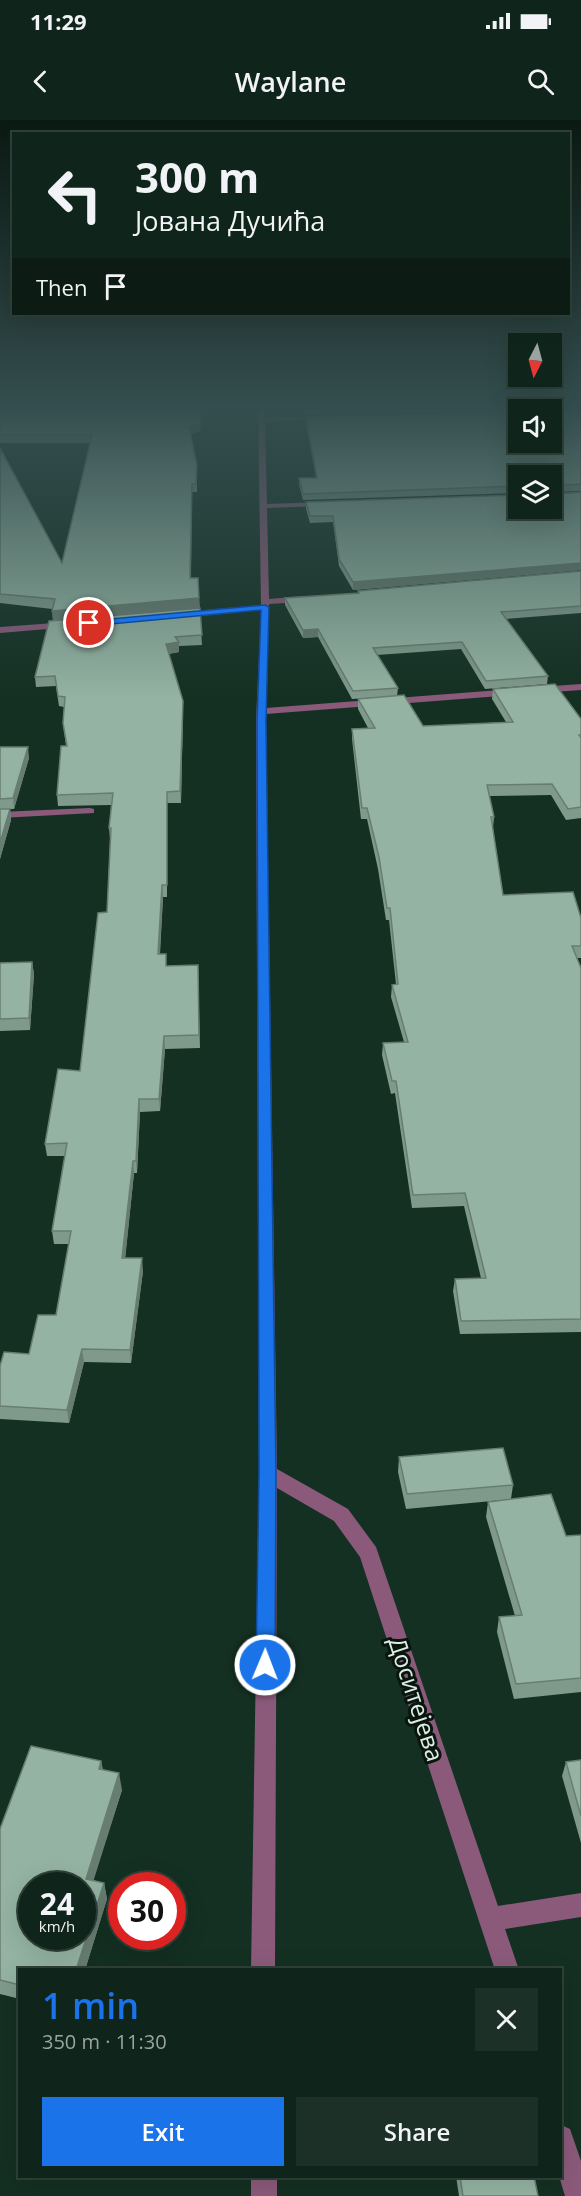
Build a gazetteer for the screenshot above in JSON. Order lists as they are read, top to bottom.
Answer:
{
  "streets": {
    "street": ["Доситејева"]
  },
  "north": "bottom",
  "page": {
    "status": "11:29",
    "header": "Waylane",
    "turn": ["300 m", "Јована Дучића"],
    "then": "Then",
    "speed": "24 km/h",
    "limit": "30",
    "heading": ["1 min", "350 m · 11:30"],
    "buttons": ["Exit", "Share"]
  }
}
